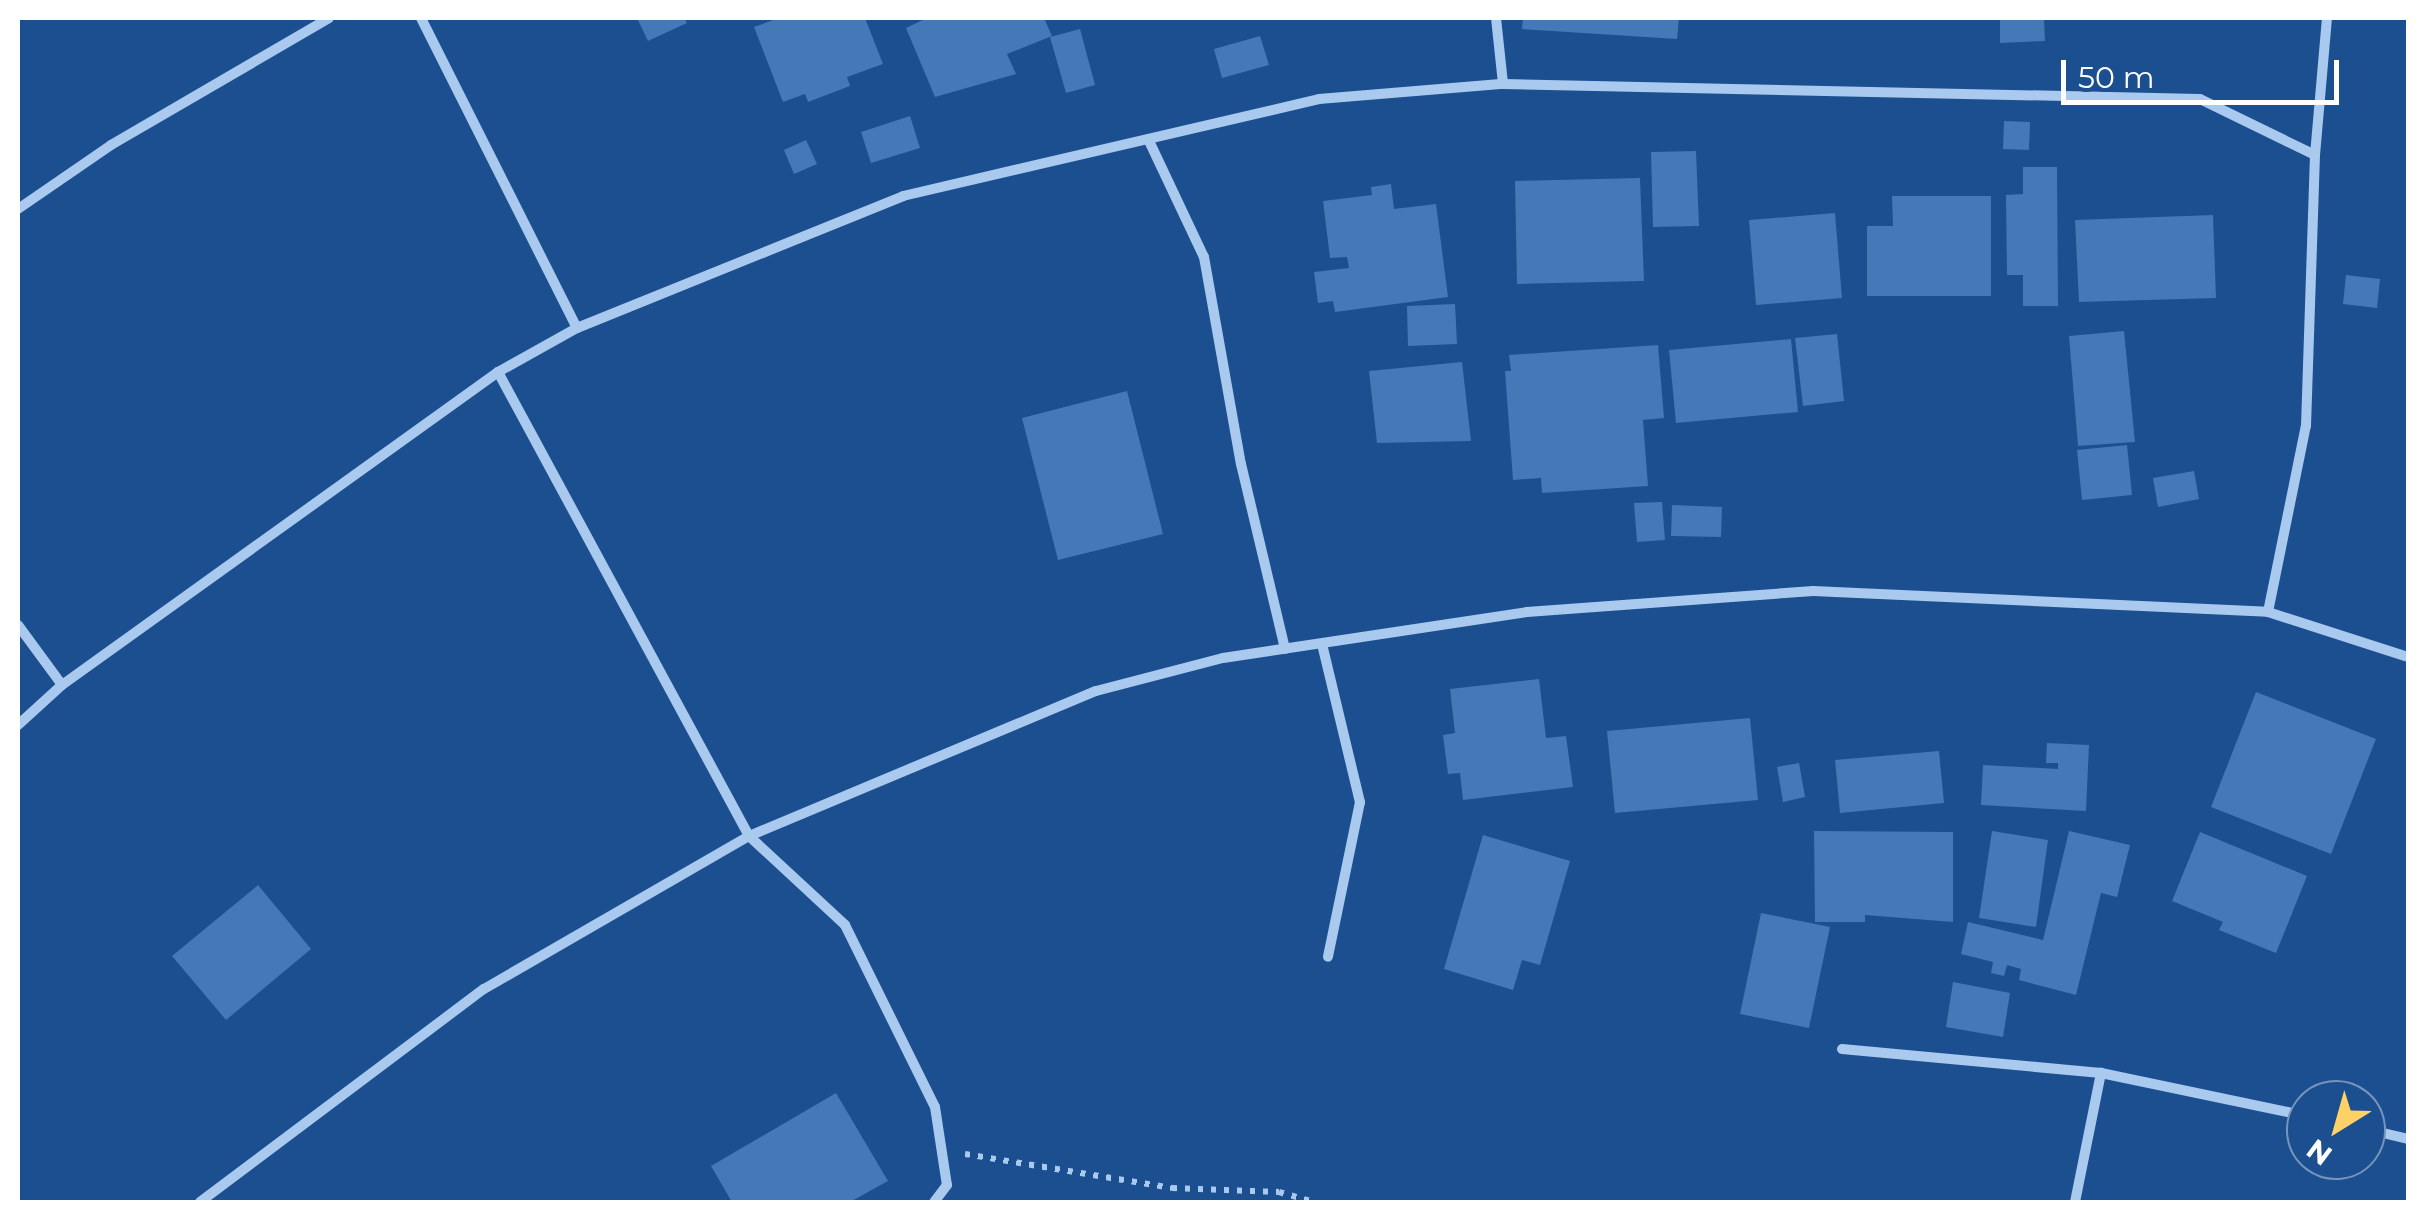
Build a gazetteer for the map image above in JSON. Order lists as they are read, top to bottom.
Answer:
{
  "scale_bar": "50 m",
  "north": "bottom left"
}
